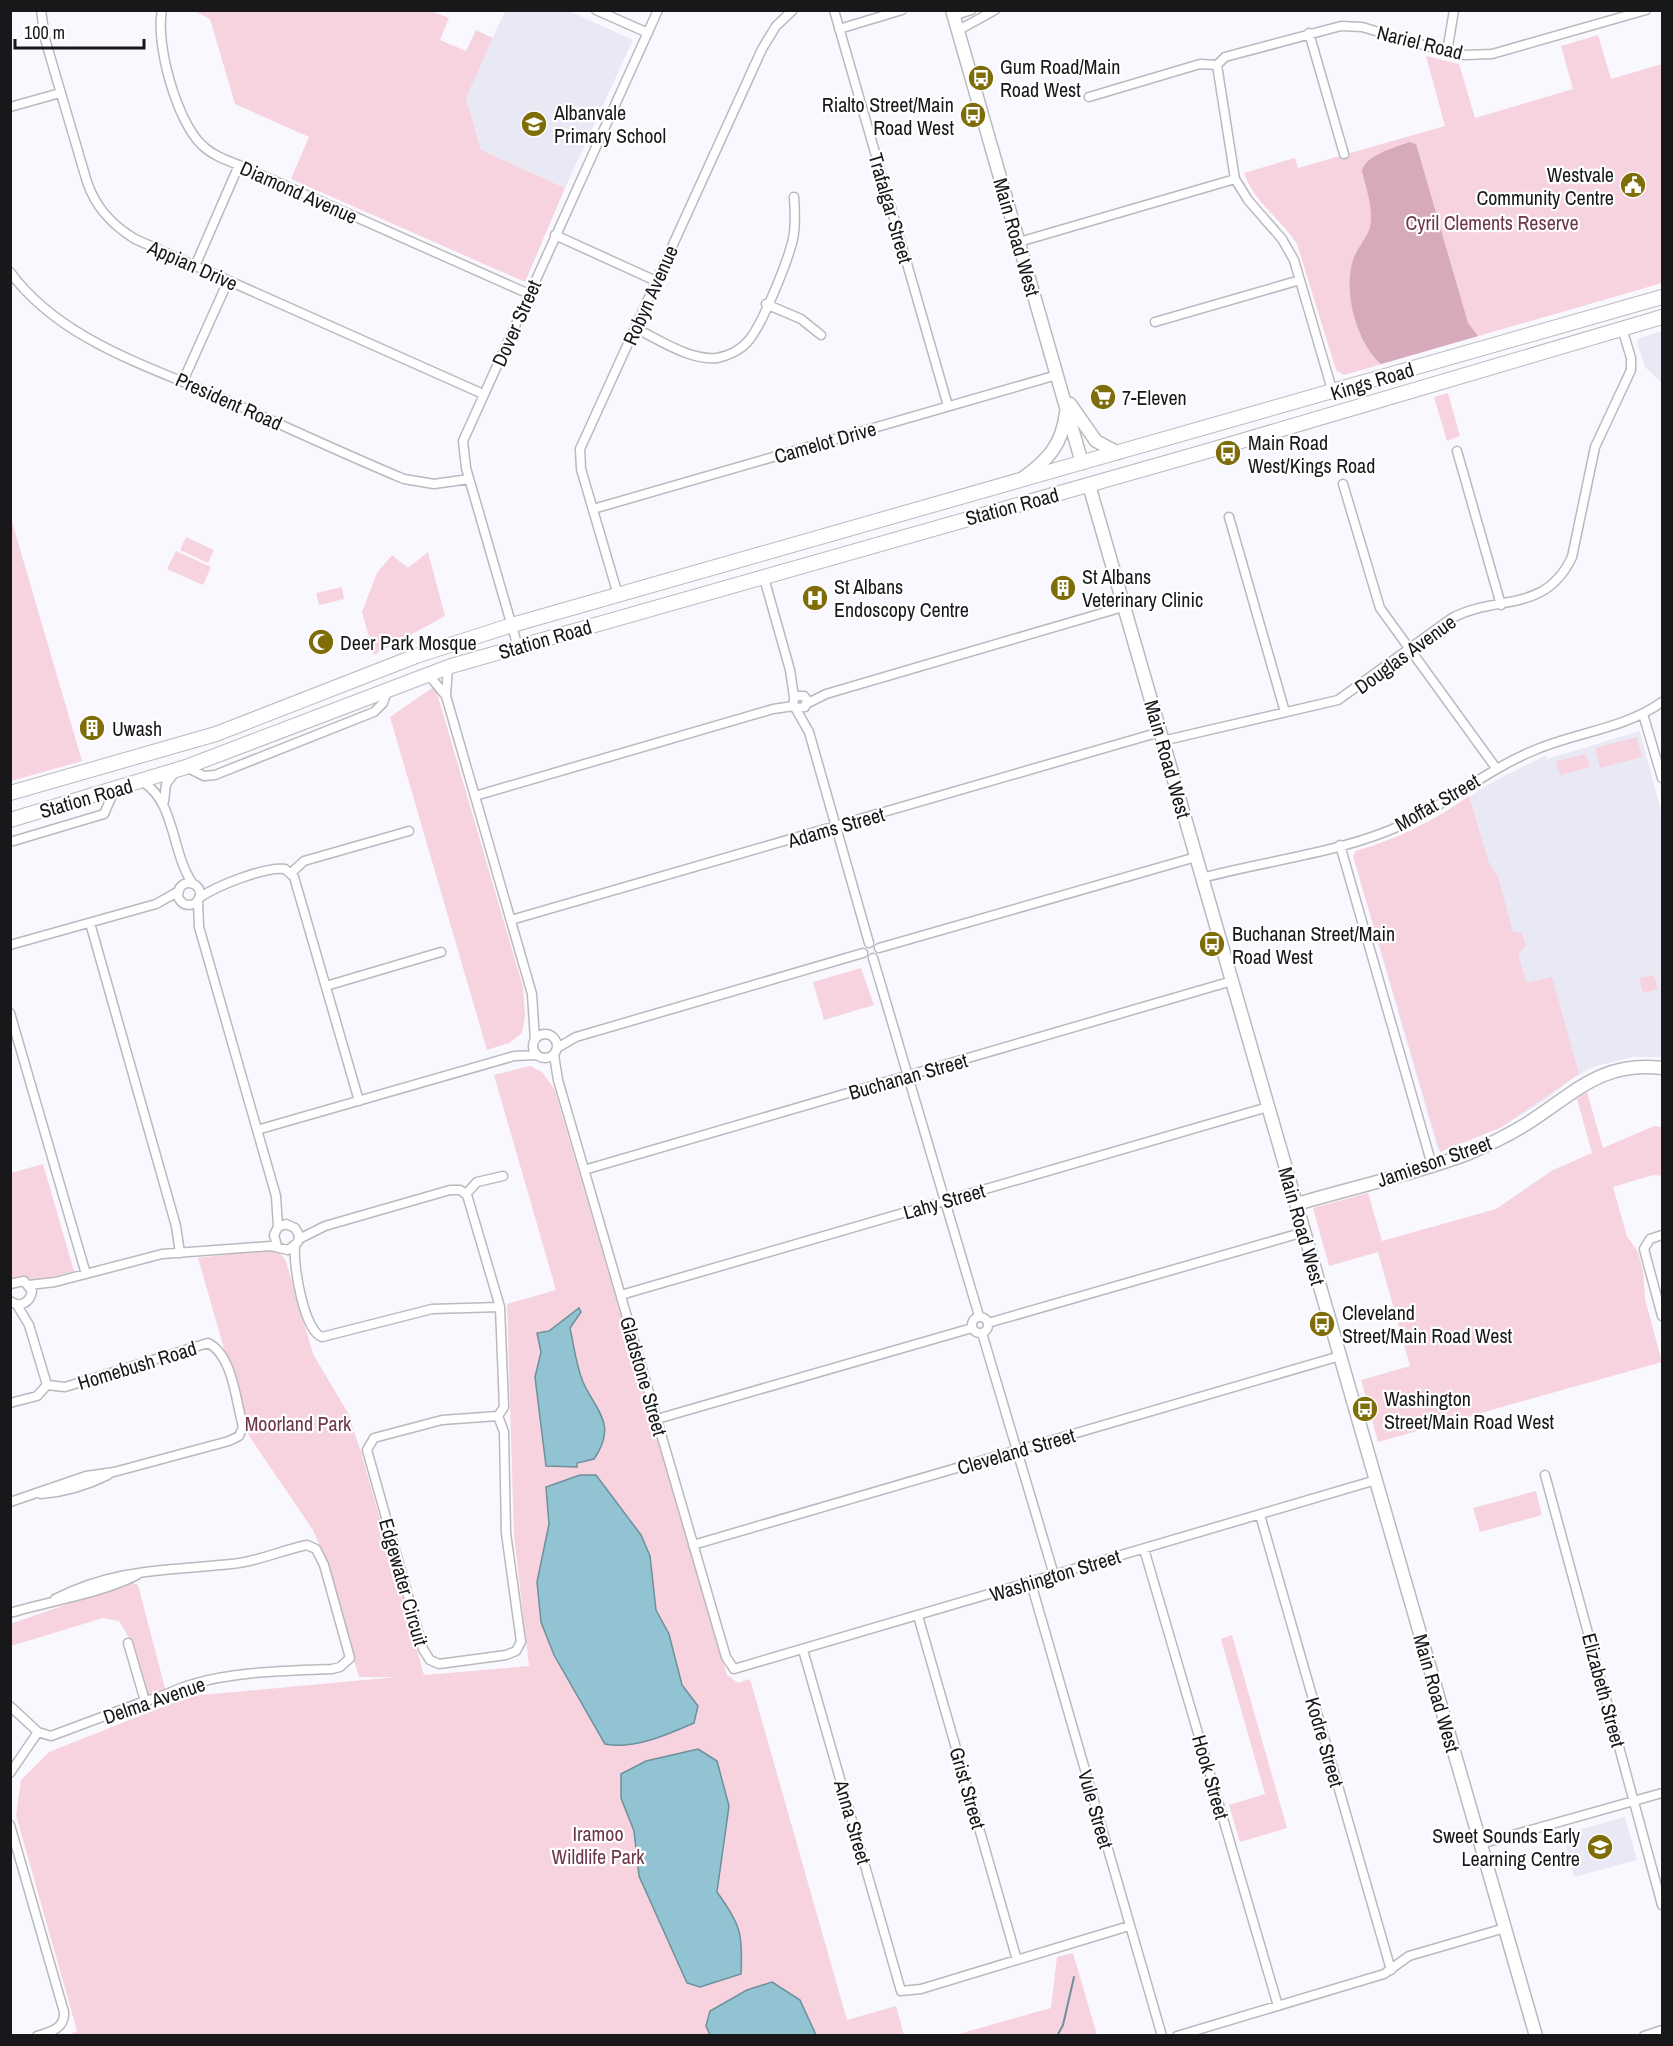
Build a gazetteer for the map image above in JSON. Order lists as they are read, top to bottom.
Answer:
{
  "streets": {
    "main road": [
      "Main Road West",
      "Kings Road",
      "Station Road",
      "Jamieson Street"
    ],
    "street": [
      "Nariel Road",
      "Diamond Avenue",
      "Trafalgar Street",
      "Appian Drive",
      "Robyn Avenue",
      "Dover Street",
      "President Road",
      "Camelot Drive",
      "Douglas Avenue",
      "Moffat Street",
      "Adams Street",
      "Buchanan Street",
      "Lahy Street",
      "Homebush Road",
      "Gladstone Street",
      "Cleveland Street",
      "Washington Street",
      "Edgewater Circuit",
      "Elizabeth Street",
      "Delma Avenue",
      "Kodre Street",
      "Hook Street",
      "Grist Street",
      "Vule Street",
      "Anna Street"
    ]
  },
  "crossings": [
    ["Diamond Avenue", "Dover Street"],
    ["Trafalgar Street", "Camelot Drive"],
    ["Main Road West", "Kings Road"],
    ["Main Road West", "Camelot Drive"],
    ["Main Road West", "Station Road"],
    ["Main Road West", "Douglas Avenue"],
    ["Main Road West", "Moffat Street"],
    ["Main Road West", "Adams Street"],
    ["Main Road West", "Buchanan Street"],
    ["Main Road West", "Jamieson Street"],
    ["Main Road West", "Lahy Street"],
    ["Main Road West", "Cleveland Street"],
    ["Main Road West", "Washington Street"],
    ["Appian Drive", "Dover Street"],
    ["Robyn Avenue", "Camelot Drive"],
    ["Robyn Avenue", "Station Road"],
    ["Dover Street", "President Road"],
    ["Dover Street", "Station Road"],
    ["Kings Road", "Station Road"],
    ["Kings Road", "Douglas Avenue"],
    ["Station Road", "Gladstone Street"],
    ["Douglas Avenue", "Adams Street"],
    ["Adams Street", "Gladstone Street"],
    ["Buchanan Street", "Gladstone Street"],
    ["Lahy Street", "Gladstone Street"],
    ["Gladstone Street", "Cleveland Street"],
    ["Gladstone Street", "Washington Street"],
    ["Washington Street", "Kodre Street"],
    ["Washington Street", "Hook Street"],
    ["Washington Street", "Grist Street"],
    ["Washington Street", "Vule Street"],
    ["Washington Street", "Anna Street"],
    ["Grist Street", "Anna Street"]
  ],
  "parks": ["Cyril Clements Reserve", "Moorland Park", "Iramoo Wildlife Park"],
  "places": {
    "bus stop": [
      "Gum Road/Main Road West",
      "Rialto Street/Main Road West",
      "Main Road West/Kings Road",
      "Buchanan Street/Main Road West",
      "Cleveland Street/Main Road West",
      "Washington Street/Main Road West"
    ],
    "school or university": ["Albanvale Primary School", "Sweet Sounds Early Learning Centre"],
    "public building": ["Westvale Community Centre"],
    "supermarket": ["7-Eleven"],
    "building": ["St Albans Veterinary Clinic", "Uwash"],
    "hospital": ["St Albans Endoscopy Centre"],
    "mosque": ["Deer Park Mosque"]
  },
  "scale_bar": "100 m"
}
